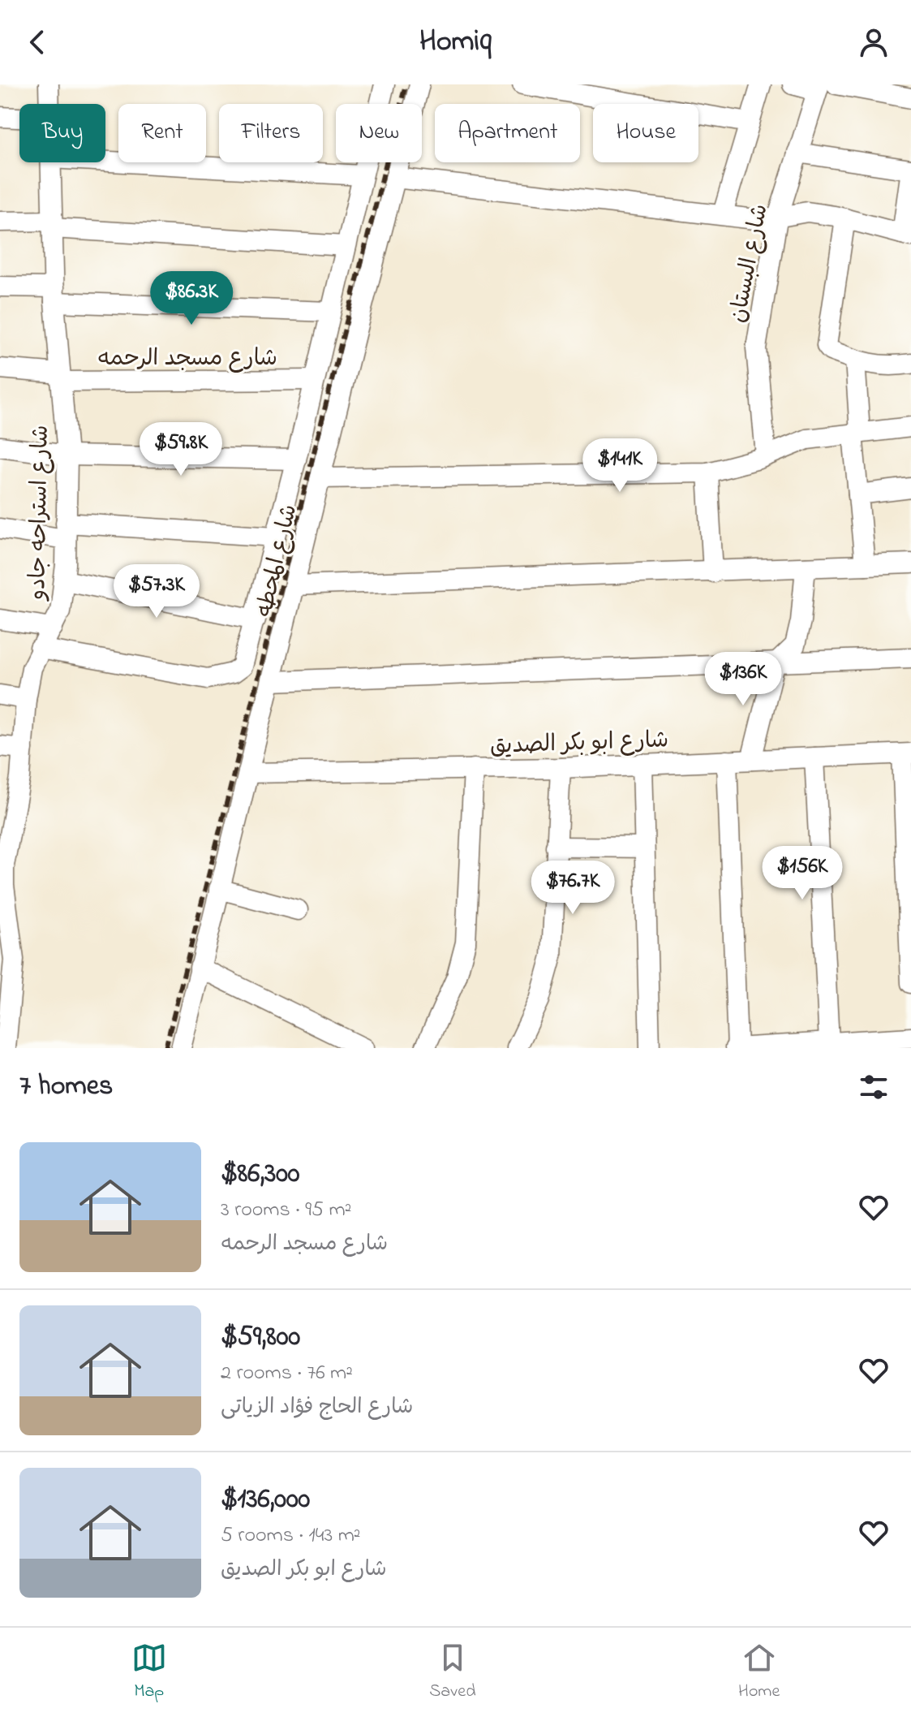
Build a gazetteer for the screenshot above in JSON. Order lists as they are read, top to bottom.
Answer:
{
  "streets": {
    "street": [
      "شارع البستان",
      "شارع مسجد الرحمه",
      "شارع استراحه جادو",
      "شارع المحطه",
      "شارع ابو بكر الصديق"
    ]
  },
  "crossings": [
    ["شارع مسجد الرحمه", "شارع استراحه جادو"],
    ["شارع مسجد الرحمه", "شارع المحطه"],
    ["شارع استراحه جادو", "شارع المحطه"],
    ["شارع المحطه", "شارع ابو بكر الصديق"]
  ],
  "page": {
    "header": "Homiq",
    "chip": [
      "Buy",
      "Rent",
      "Filters",
      "New",
      "Apartment",
      "House"
    ],
    "price": [
      "$86.3K",
      "$59.8K",
      "$141K",
      "$57.3K",
      "$136K",
      "$156K",
      "$76.7K"
    ],
    "heading": "7 homes",
    "list": [
      {
        "name": "$86,300",
        "note": "3 rooms · 95 m² · شارع مسجد الرحمه"
      },
      {
        "name": "$59,800",
        "note": "2 rooms · 76 m² · شارع الحاج فؤاد الزياتى"
      },
      {
        "name": "$136,000",
        "note": "5 rooms · 143 m² · شارع ابو بكر الصديق"
      }
    ],
    "tabs": ["Map", "Saved", "Home"]
  }
}
